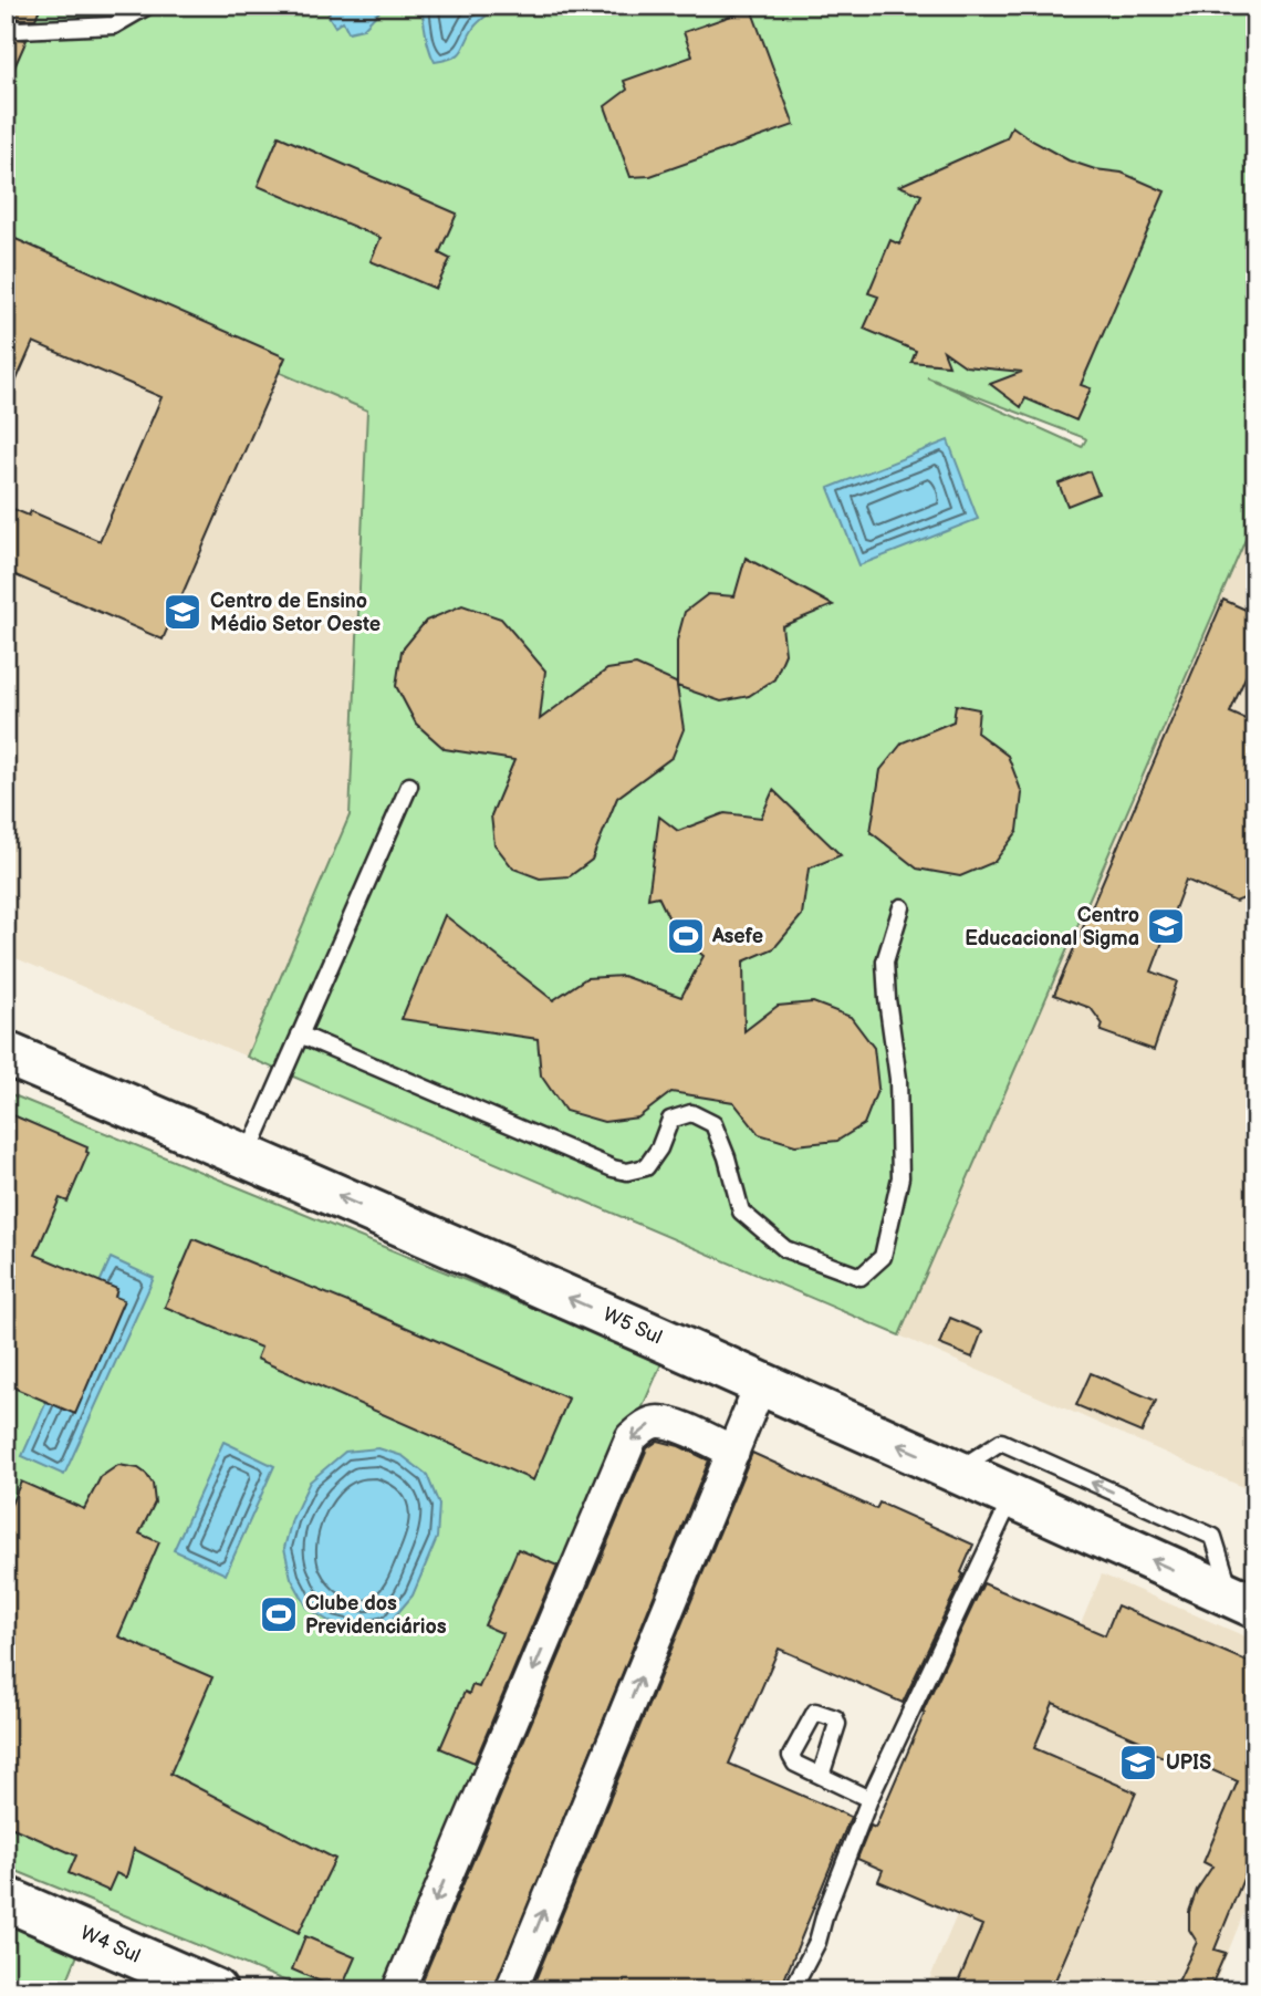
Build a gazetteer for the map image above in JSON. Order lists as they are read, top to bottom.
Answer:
{
  "streets": {
    "main road": ["W5 Sul", "W4 Sul"]
  },
  "one_way": ["W5 Sul"],
  "places": {
    "school or university": ["Centro de Ensino Médio Setor Oeste", "Centro Educacional Sigma", "UPIS"],
    "sports": ["Asefe", "Clube dos Previdenciários"]
  }
}
